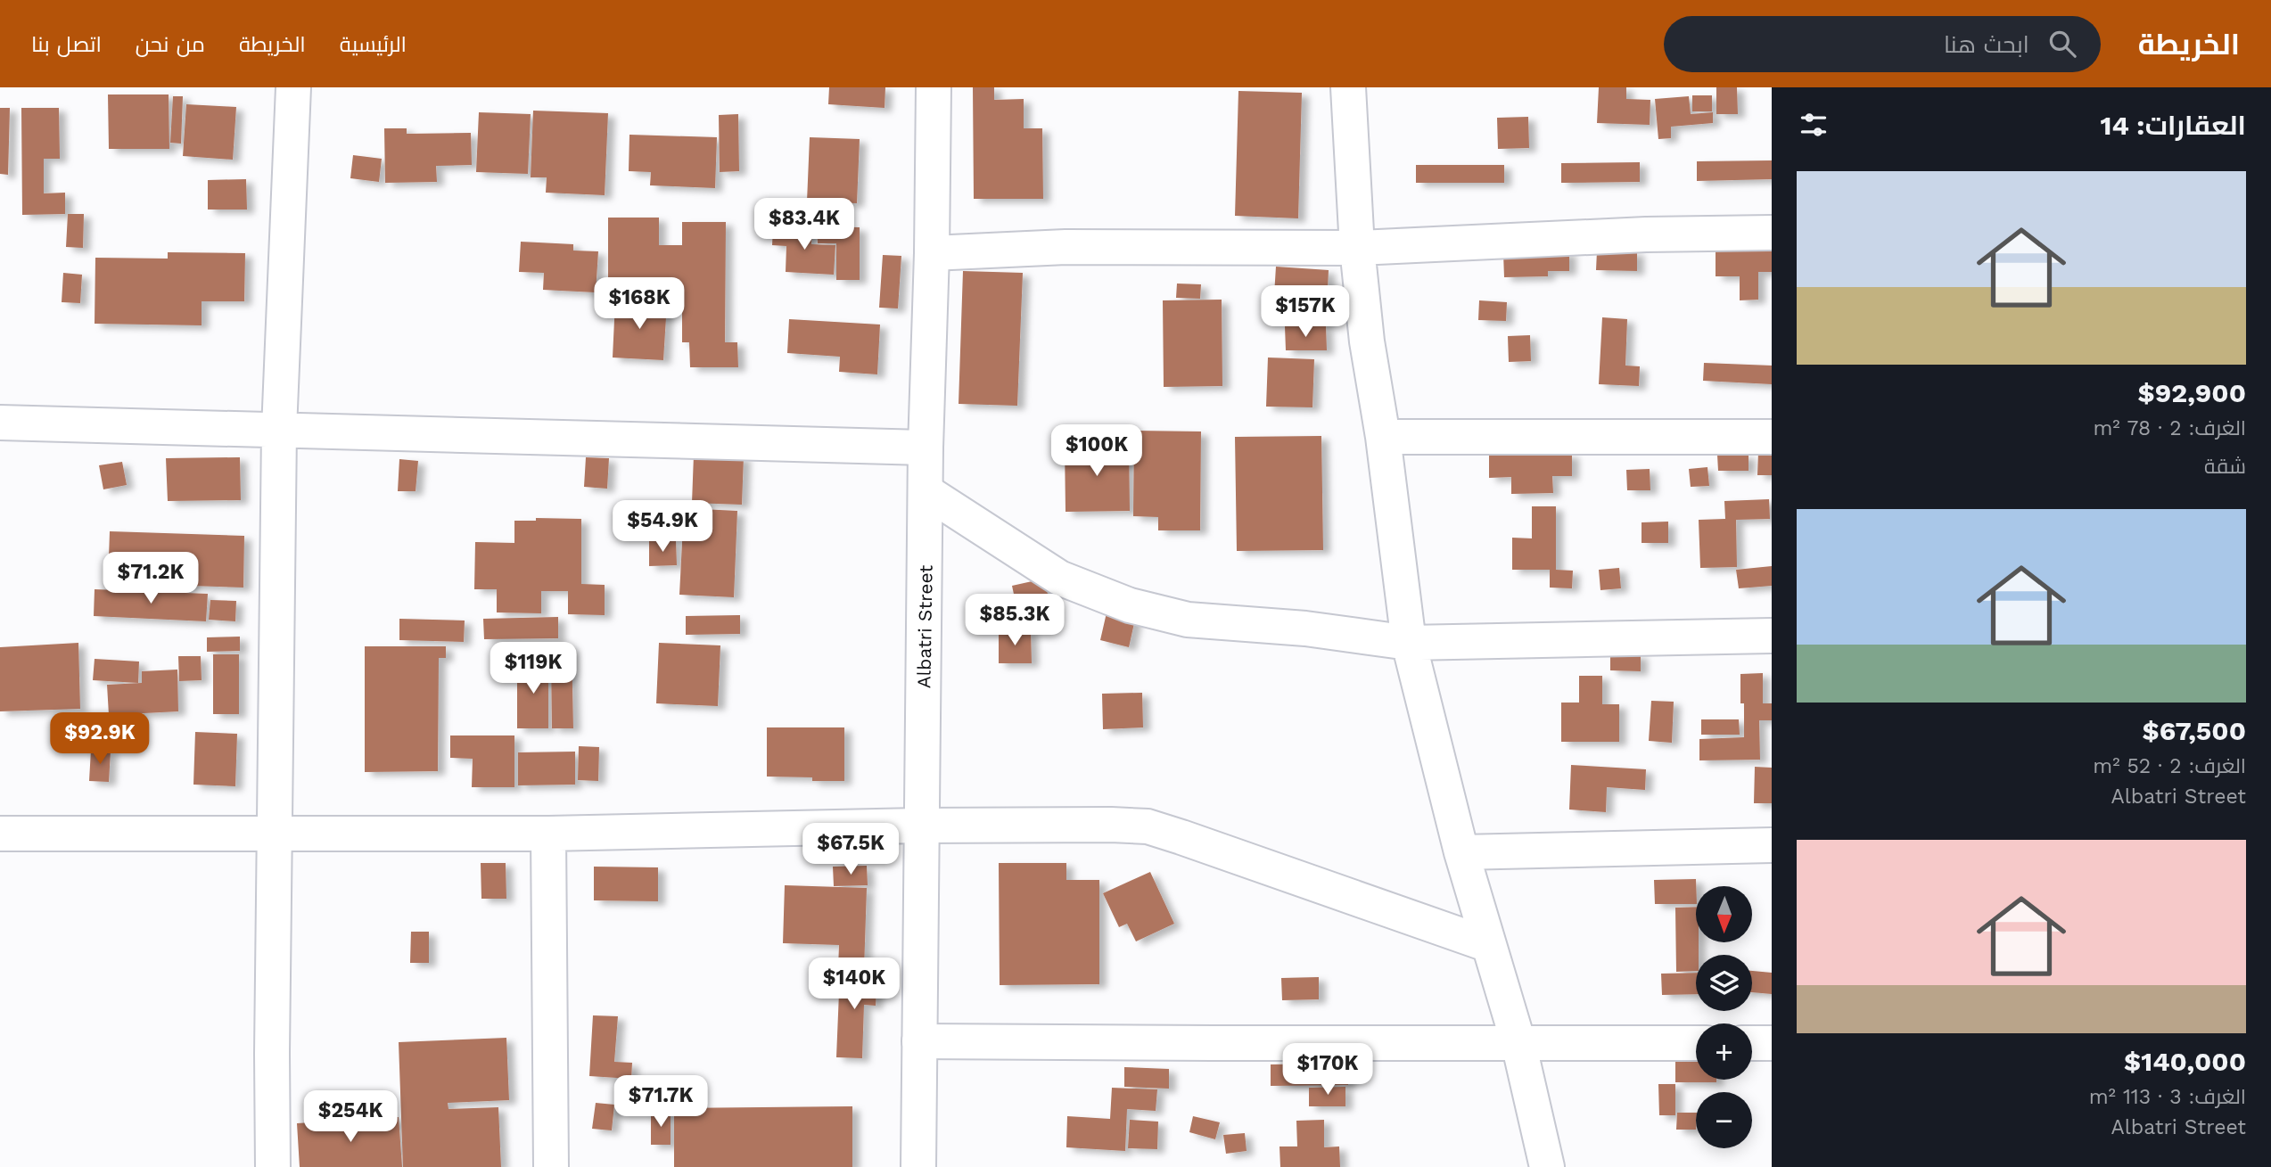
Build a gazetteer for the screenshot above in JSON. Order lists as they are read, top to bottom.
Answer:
{
  "streets": {
    "street": ["Albatri Street"]
  },
  "north": "bottom",
  "page": {
    "header": "الخريطة",
    "search": "ابحث هنا",
    "nav": [
      "الرئيسية",
      "الخريطة",
      "من نحن",
      "اتصل بنا"
    ],
    "heading": "العقارات: 14",
    "list": [
      {
        "name": "$92,900",
        "note": "الغرف: 2 · 78 m² · شقة"
      },
      {
        "name": "$67,500",
        "note": "الغرف: 2 · 52 m² · Albatri Street"
      },
      {
        "name": "$140,000",
        "note": "الغرف: 3 · 113 m² · Albatri Street"
      }
    ],
    "price": [
      "$83.4K",
      "$168K",
      "$157K",
      "$100K",
      "$54.9K",
      "$71.2K",
      "$85.3K",
      "$119K",
      "$92.9K",
      "$67.5K",
      "$140K",
      "$170K",
      "$71.7K",
      "$254K"
    ],
    "map_buttons": ["+", "−"]
  }
}
